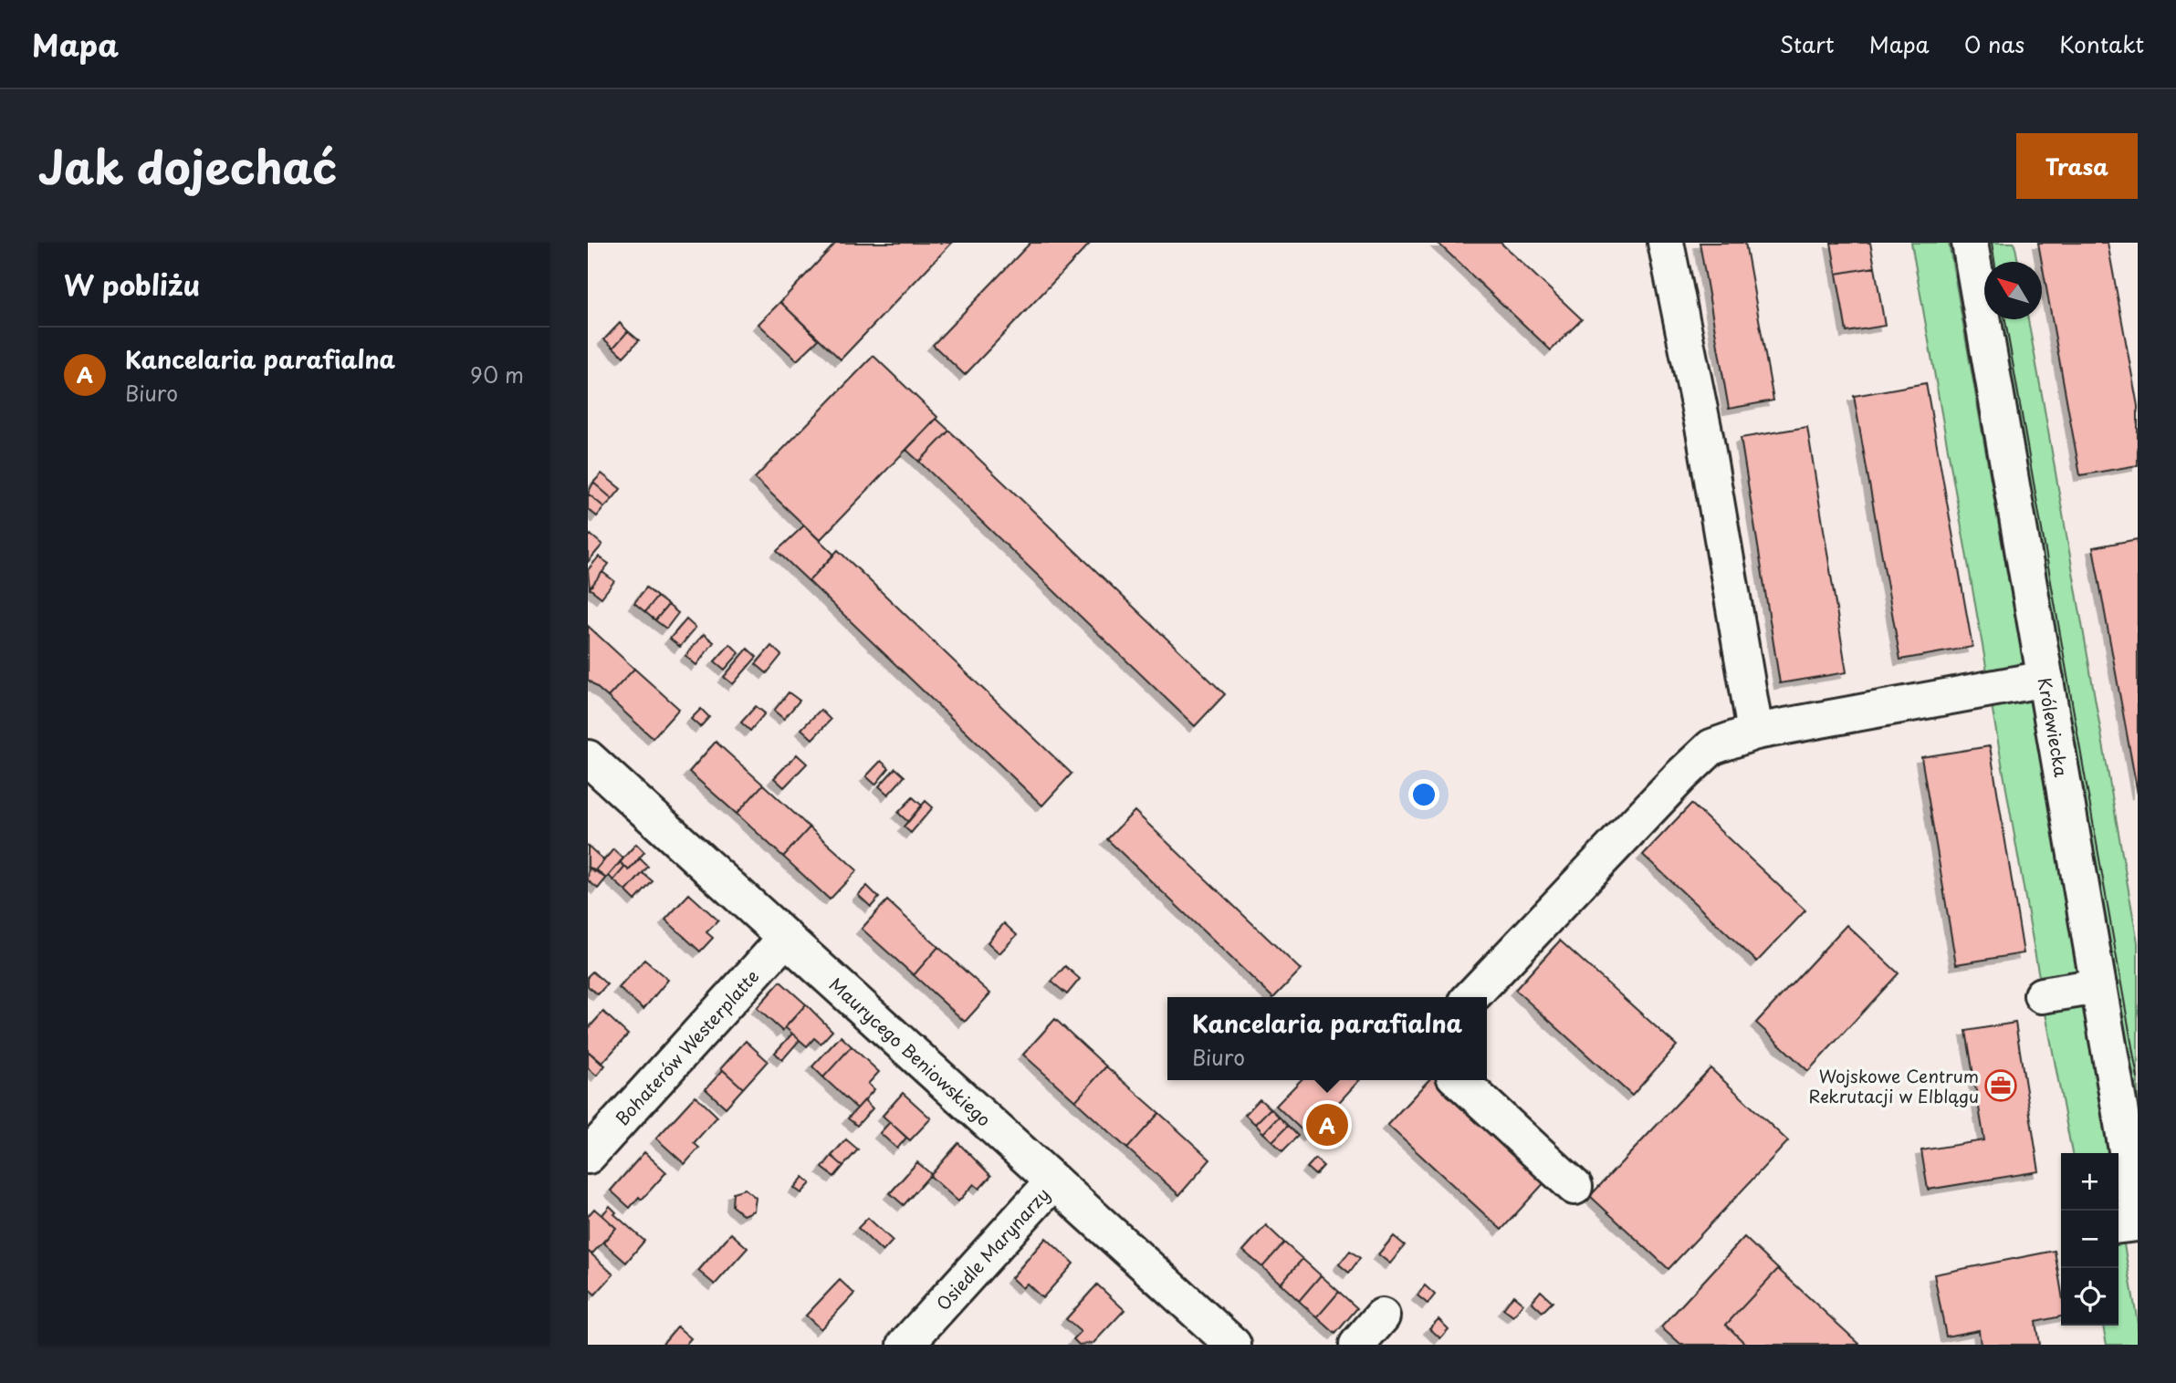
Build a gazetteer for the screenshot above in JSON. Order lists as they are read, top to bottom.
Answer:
{
  "streets": {
    "street": [
      "Królewiecka",
      "Bohaterów Westerplatte",
      "Maurycego Beniowskiego",
      "Osiedle Marynarzy"
    ]
  },
  "crossings": [
    ["Bohaterów Westerplatte", "Maurycego Beniowskiego"],
    ["Maurycego Beniowskiego", "Osiedle Marynarzy"]
  ],
  "places": {
    "office": ["Wojskowe Centrum Rekrutacji w Elblągu"]
  },
  "north": "top left",
  "page": {
    "header": "Mapa",
    "nav": [
      "Start",
      "Mapa",
      "O nas",
      "Kontakt"
    ],
    "title": "Jak dojechać",
    "buttons": "Trasa",
    "heading": "W pobliżu",
    "list": [
      {
        "mark": "A",
        "name": "Kancelaria parafialna",
        "note": "Biuro",
        "value": "90 m"
      }
    ],
    "popup": ["Kancelaria parafialna", "Biuro"],
    "pins": "A",
    "map_buttons": ["+", "−"]
  }
}
